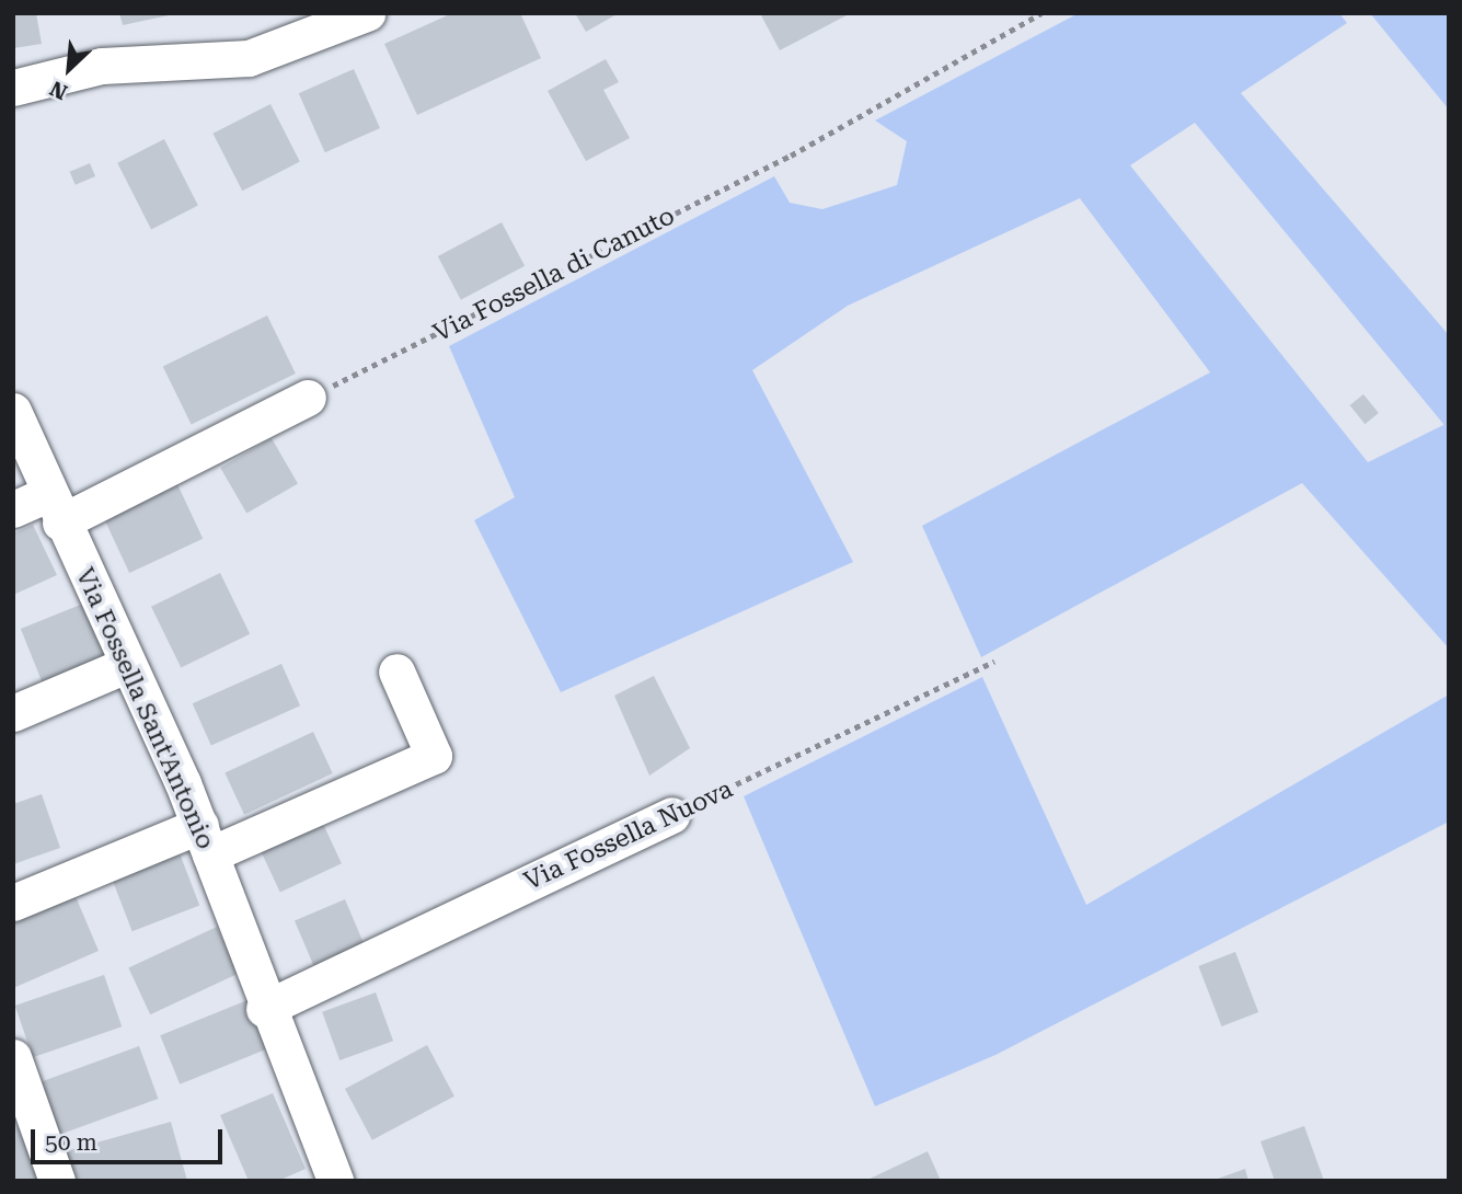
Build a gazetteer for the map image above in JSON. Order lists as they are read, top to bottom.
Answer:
{
  "streets": {
    "street": ["Via Fossella Sant'Antonio", "Via Fossella Nuova"],
    "path": ["Via Fossella di Canuto"]
  },
  "crossings": [
    ["Via Fossella Sant'Antonio", "Via Fossella Nuova"]
  ],
  "scale_bar": "50 m",
  "north": "bottom left"
}
